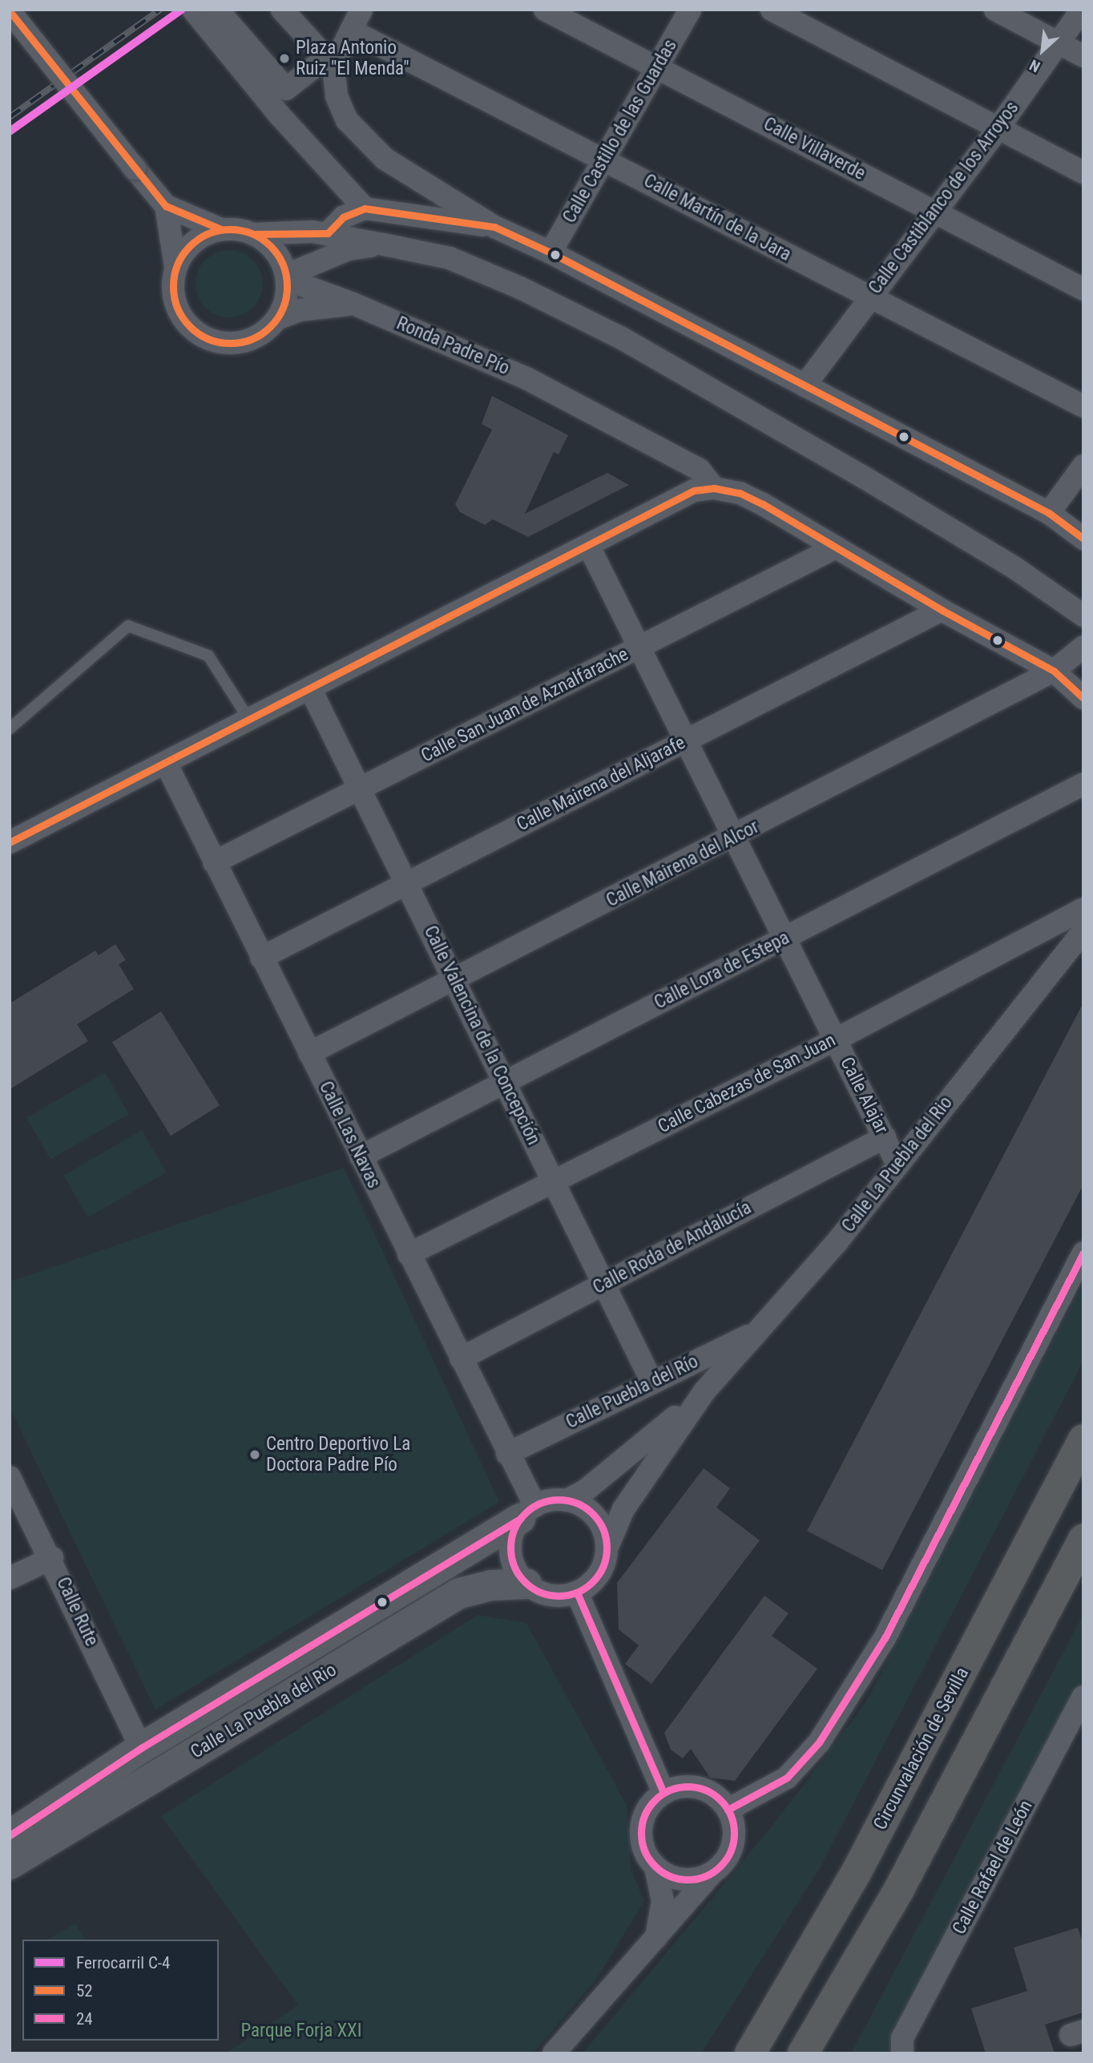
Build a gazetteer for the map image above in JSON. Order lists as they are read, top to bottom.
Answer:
{
  "streets": {
    "highway": ["Circunvalación de Sevilla"],
    "street": [
      "Calle Castillo de las Guardas",
      "Calle Villaverde",
      "Calle Castiblanco de los Arroyos",
      "Calle Martín de la Jara",
      "Ronda Padre Pío",
      "Calle San Juan de Aznalfarache",
      "Calle Mairena del Aljarafe",
      "Calle Mairena del Alcor",
      "Calle Lora de Estepa",
      "Calle Valencina de la Concepción",
      "Calle Cabezas de San Juan",
      "Calle Alajar",
      "Calle Las Navas",
      "Calle La Puebla del Rio",
      "Calle Roda de Andalucía",
      "Calle Puebla del Río",
      "Calle Rute",
      "Calle Rafael de León"
    ]
  },
  "crossings": [
    ["Calle Castillo de las Guardas", "Calle Villaverde"],
    ["Calle Castillo de las Guardas", "Calle Martín de la Jara"],
    ["Calle Villaverde", "Calle Castiblanco de los Arroyos"],
    ["Calle Castiblanco de los Arroyos", "Calle Martín de la Jara"],
    ["Calle San Juan de Aznalfarache", "Calle Valencina de la Concepción"],
    ["Calle San Juan de Aznalfarache", "Calle Alajar"],
    ["Calle San Juan de Aznalfarache", "Calle Las Navas"],
    ["Calle Mairena del Aljarafe", "Calle Valencina de la Concepción"],
    ["Calle Mairena del Aljarafe", "Calle Alajar"],
    ["Calle Mairena del Aljarafe", "Calle Las Navas"],
    ["Calle Mairena del Alcor", "Calle Valencina de la Concepción"],
    ["Calle Mairena del Alcor", "Calle Alajar"],
    ["Calle Mairena del Alcor", "Calle Las Navas"],
    ["Calle Lora de Estepa", "Calle Valencina de la Concepción"],
    ["Calle Lora de Estepa", "Calle Alajar"],
    ["Calle Lora de Estepa", "Calle Las Navas"],
    ["Calle Valencina de la Concepción", "Calle Cabezas de San Juan"],
    ["Calle Valencina de la Concepción", "Calle Roda de Andalucía"],
    ["Calle Valencina de la Concepción", "Calle Puebla del Río"],
    ["Calle Cabezas de San Juan", "Calle Alajar"],
    ["Calle Cabezas de San Juan", "Calle Las Navas"],
    ["Calle Cabezas de San Juan", "Calle La Puebla del Rio"],
    ["Calle Alajar", "Calle La Puebla del Rio"],
    ["Calle Alajar", "Calle Roda de Andalucía"],
    ["Calle Las Navas", "Calle La Puebla del Rio"],
    ["Calle Las Navas", "Calle Roda de Andalucía"],
    ["Calle Las Navas", "Calle Puebla del Río"],
    ["Calle La Puebla del Rio", "Calle Puebla del Río"],
    ["Calle La Puebla del Rio", "Calle Rute"]
  ],
  "parks": ["Parque Forja XXI"],
  "places": ["Plaza Antonio Ruiz \"El Menda\"", "Centro Deportivo La Doctora Padre Pío"],
  "lines": ["rail line C-4", "transit line 52", "transit line 24"],
  "legend": ["Ferrocarril C-4", "52", "24"],
  "north": "bottom left"
}
